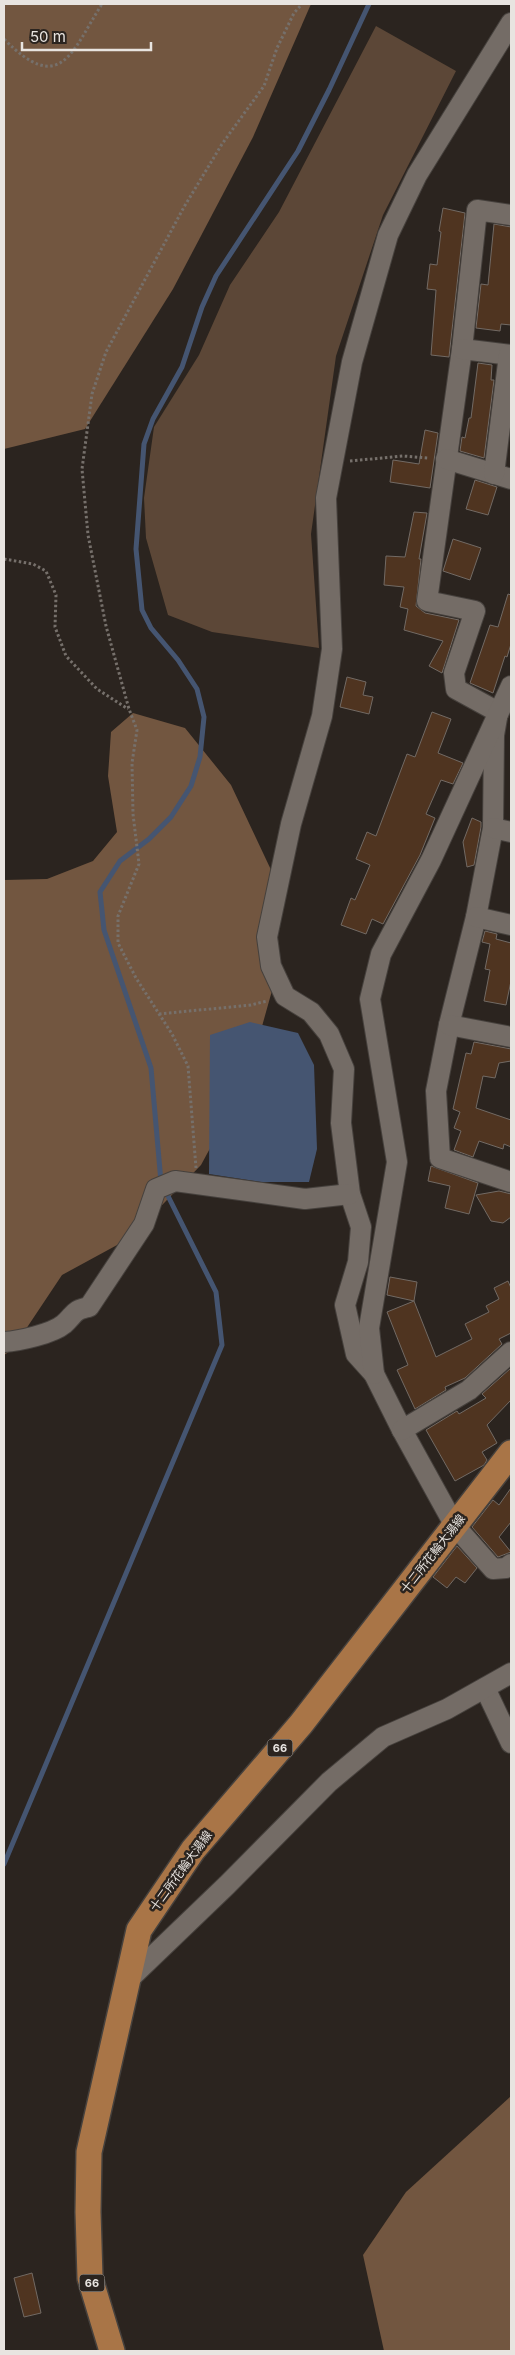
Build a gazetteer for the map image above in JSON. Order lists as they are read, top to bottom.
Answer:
{
  "streets": {
    "main road": ["十二所花輪大湯線", "66"]
  },
  "scale_bar": "50 m"
}
